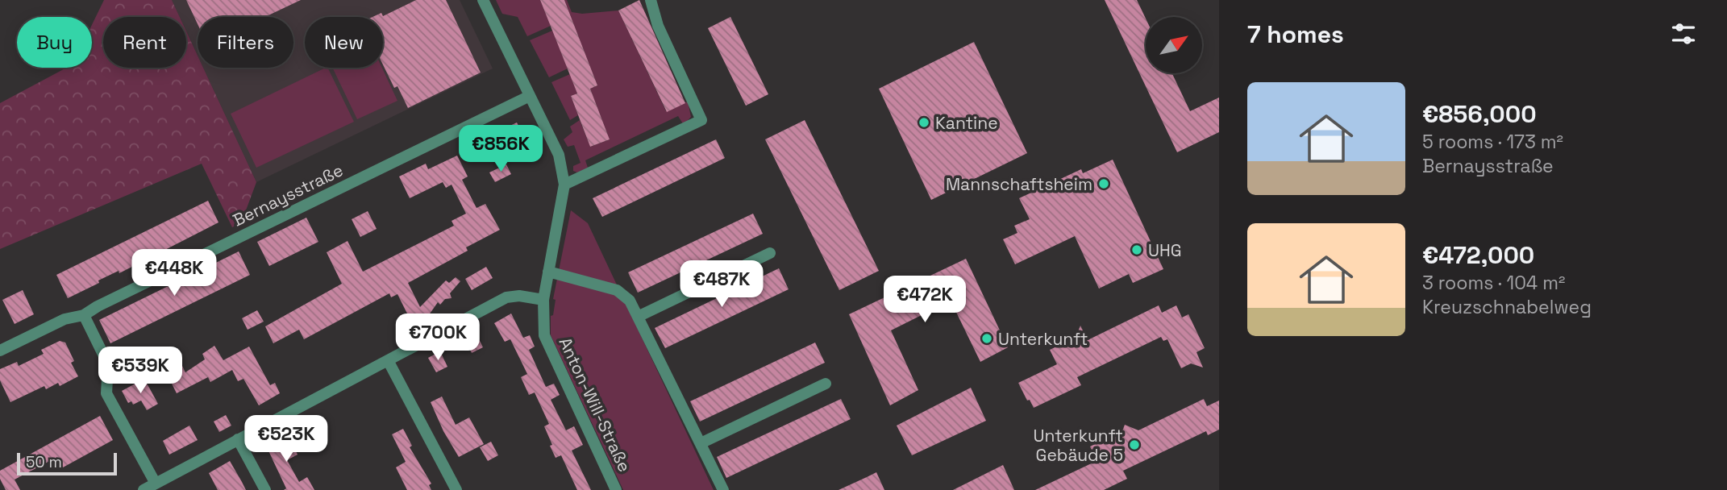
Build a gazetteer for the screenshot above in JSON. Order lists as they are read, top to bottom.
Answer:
{
  "streets": {
    "street": ["Bernaysstraße", "Anton-Will-Straße"]
  },
  "places": [
    "Kantine",
    "Mannschaftsheim",
    "UHG",
    "Unterkunft",
    "Unterkunft Gebäude 5"
  ],
  "scale_bar": "50 m",
  "north": "top right",
  "page": {
    "heading": "7 homes",
    "chip": [
      "Buy",
      "Rent",
      "Filters",
      "New"
    ],
    "list": [
      {
        "name": "€856,000",
        "note": "5 rooms · 173 m² · Bernaysstraße"
      },
      {
        "name": "€472,000",
        "note": "3 rooms · 104 m² · Kreuzschnabelweg"
      }
    ],
    "price": [
      "€856K",
      "€448K",
      "€487K",
      "€472K",
      "€700K",
      "€539K",
      "€523K"
    ],
    "scale": "50 m"
  }
}
